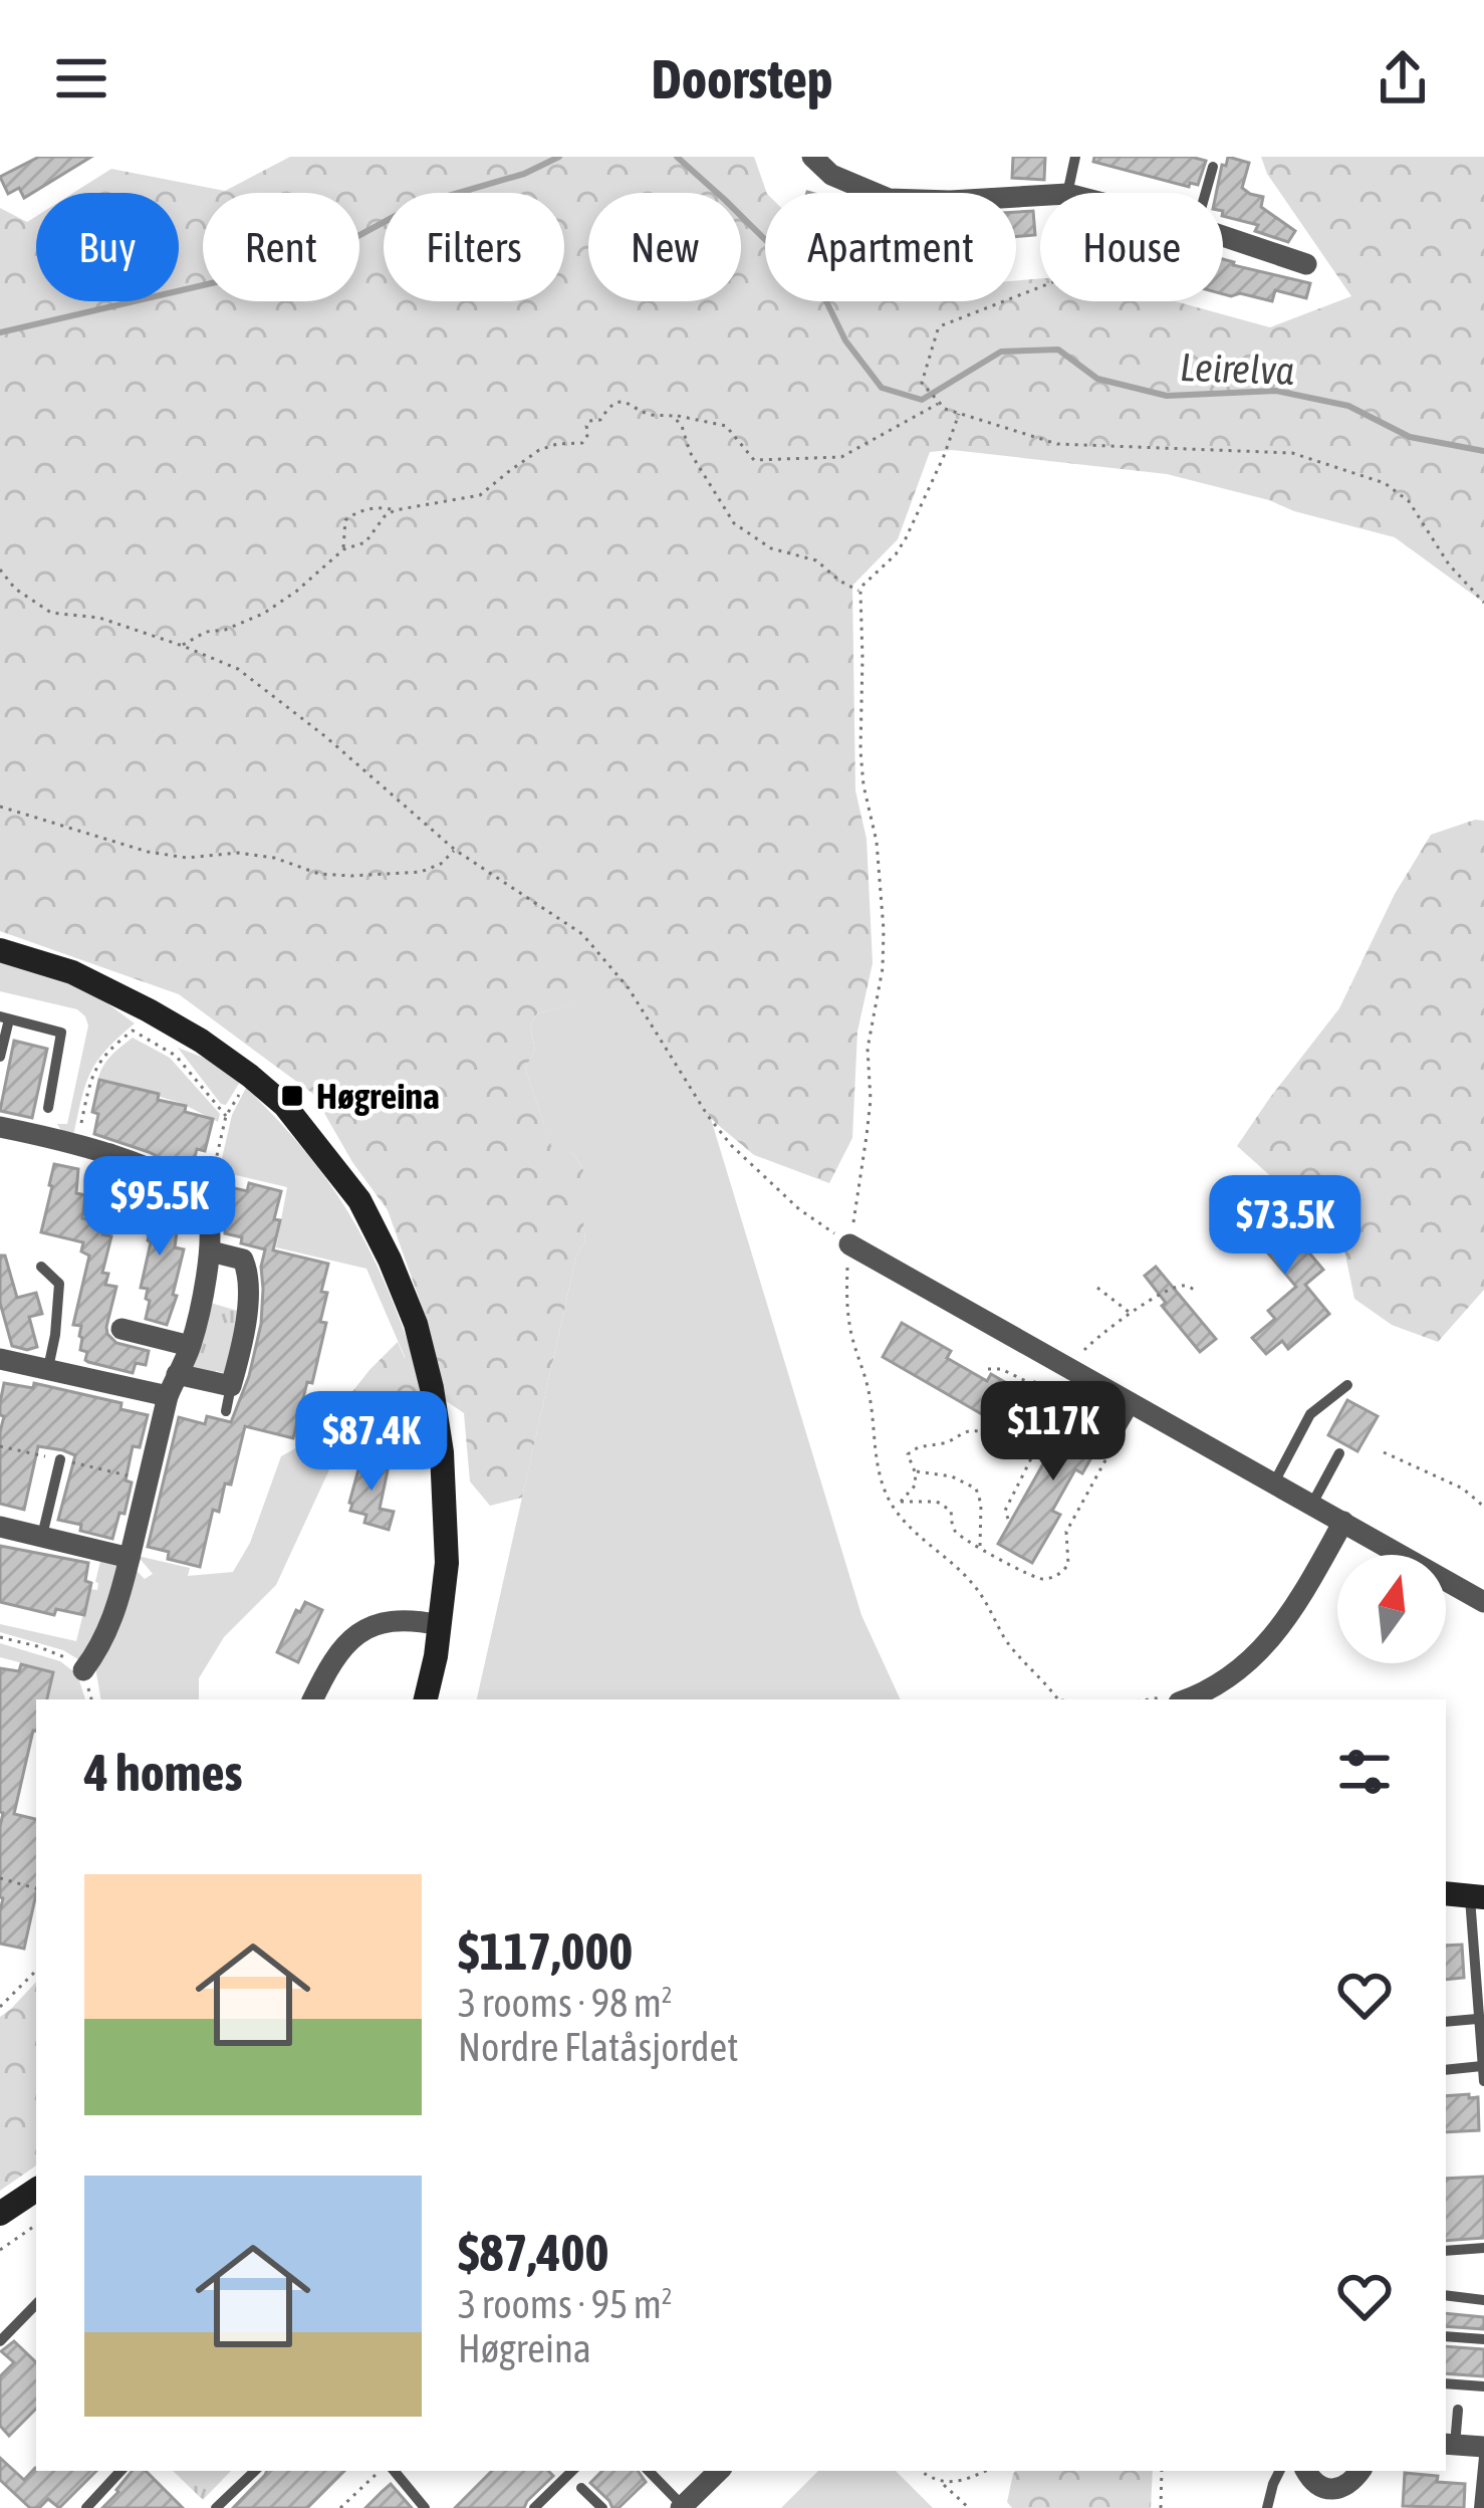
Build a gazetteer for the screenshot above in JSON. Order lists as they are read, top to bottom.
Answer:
{
  "water": ["Leirelva"],
  "places": {
    "transit": ["Høgreina"]
  },
  "north": "top",
  "page": {
    "header": "Doorstep",
    "chip": [
      "Buy",
      "Rent",
      "Filters",
      "New",
      "Apartment",
      "House"
    ],
    "price": [
      "$95.5K",
      "$73.5K",
      "$117K",
      "$87.4K"
    ],
    "heading": "4 homes",
    "list": [
      {
        "name": "$117,000",
        "note": "3 rooms · 98 m² · Nordre Flatåsjordet"
      },
      {
        "name": "$87,400",
        "note": "3 rooms · 95 m² · Høgreina"
      }
    ]
  }
}
